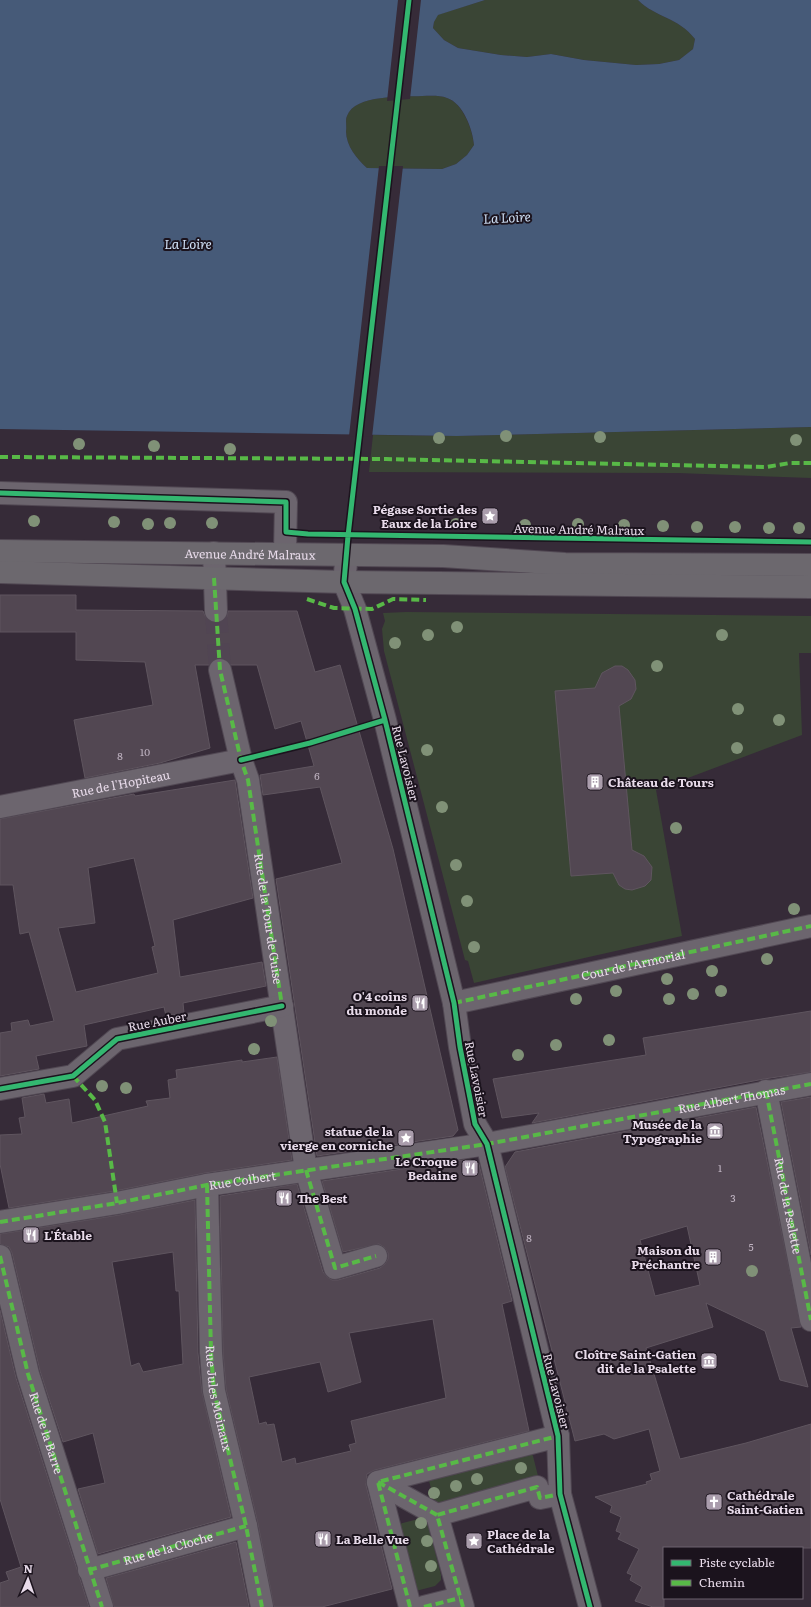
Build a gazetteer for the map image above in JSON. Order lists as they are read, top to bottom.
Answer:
{
  "streets": {
    "main road": ["Avenue André Malraux"],
    "street": [
      "Rue Lavoisier",
      "Rue de l'Hopiteau",
      "Rue de la Tour de Guise",
      "Cour de l'Armorial",
      "Rue Auber",
      "Rue Albert Thomas",
      "Rue Colbert",
      "Rue de la Psalette",
      "Rue Jules Moinaux",
      "Rue de la Barre",
      "Rue de la Cloche"
    ]
  },
  "crossings": [
    ["Avenue André Malraux", "Rue Lavoisier"],
    ["Rue Lavoisier", "Cour de l'Armorial"],
    ["Rue Lavoisier", "Rue Albert Thomas"],
    ["Rue Lavoisier", "Rue Colbert"],
    ["Rue de l'Hopiteau", "Rue de la Tour de Guise"],
    ["Rue de la Tour de Guise", "Rue Auber"],
    ["Rue de la Tour de Guise", "Rue Colbert"],
    ["Rue Albert Thomas", "Rue Colbert"],
    ["Rue Albert Thomas", "Rue de la Psalette"],
    ["Rue Colbert", "Rue Jules Moinaux"],
    ["Rue Jules Moinaux", "Rue de la Cloche"],
    ["Rue de la Barre", "Rue de la Cloche"]
  ],
  "water": ["La Loire"],
  "places": {
    "place": ["Pégase Sortie des Eaux de la Loire", "statue de la vierge en corniche", "Place de la Cathédrale"],
    "building": ["Château de Tours", "Maison du Préchantre"],
    "restaurant": [
      "O'4 coins du monde",
      "Le Croque Bedaine",
      "The Best",
      "L'Étable",
      "La Belle Vue"
    ],
    "museum": ["Musée de la Typographie", "Cloître Saint-Gatien dit de la Psalette"],
    "church": ["Cathédrale Saint-Gatien"]
  },
  "house_numbers": [
    "10",
    "8",
    "6",
    "1",
    "3",
    "8",
    "5"
  ],
  "legend": ["Piste cyclable", "Chemin"],
  "north": "top"
}
